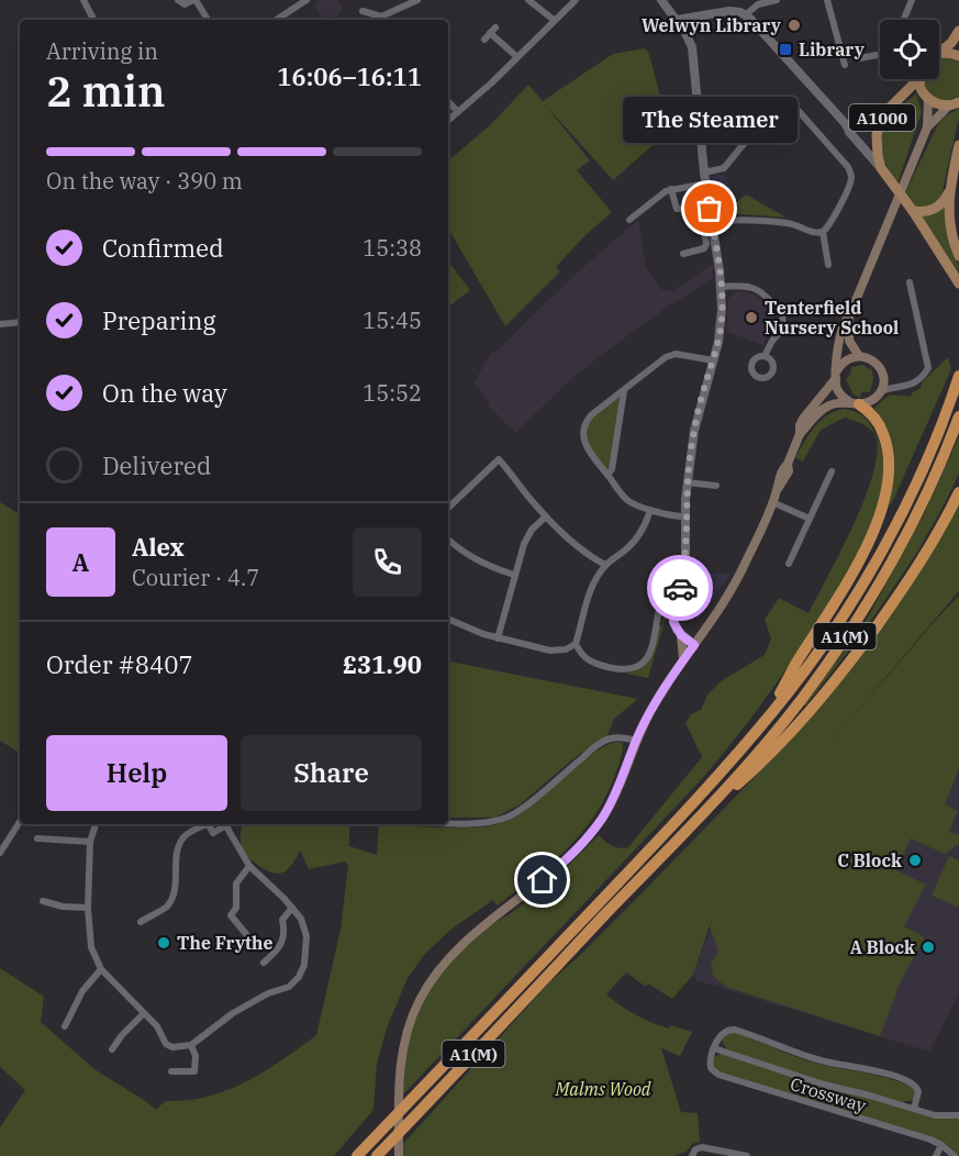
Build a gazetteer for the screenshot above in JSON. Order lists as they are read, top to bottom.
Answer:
{
  "streets": {
    "highway": ["A1(M)"],
    "main road": ["A1000"],
    "street": ["Crossway"]
  },
  "parks": ["Malms Wood"],
  "places": {
    "other": [
      "Welwyn Library",
      "The Steamer",
      "Tenterfield Nursery School",
      "C Block",
      "The Frythe",
      "A Block"
    ],
    "transit": ["Library"]
  },
  "page": {
    "heading": ["2 min", "Arriving in", "16:06–16:11"],
    "panel": [
      "Alex",
      "Courier · 4.7",
      "Order #8407",
      "£31.90"
    ],
    "bubble": "The Steamer",
    "bar": "On the way · 390 m",
    "list": [
      ["Confirmed", "15:38"],
      ["Preparing", "15:45"],
      ["On the way", "15:52"],
      "Delivered"
    ],
    "round": "A",
    "buttons": ["Help", "Share"]
  }
}
